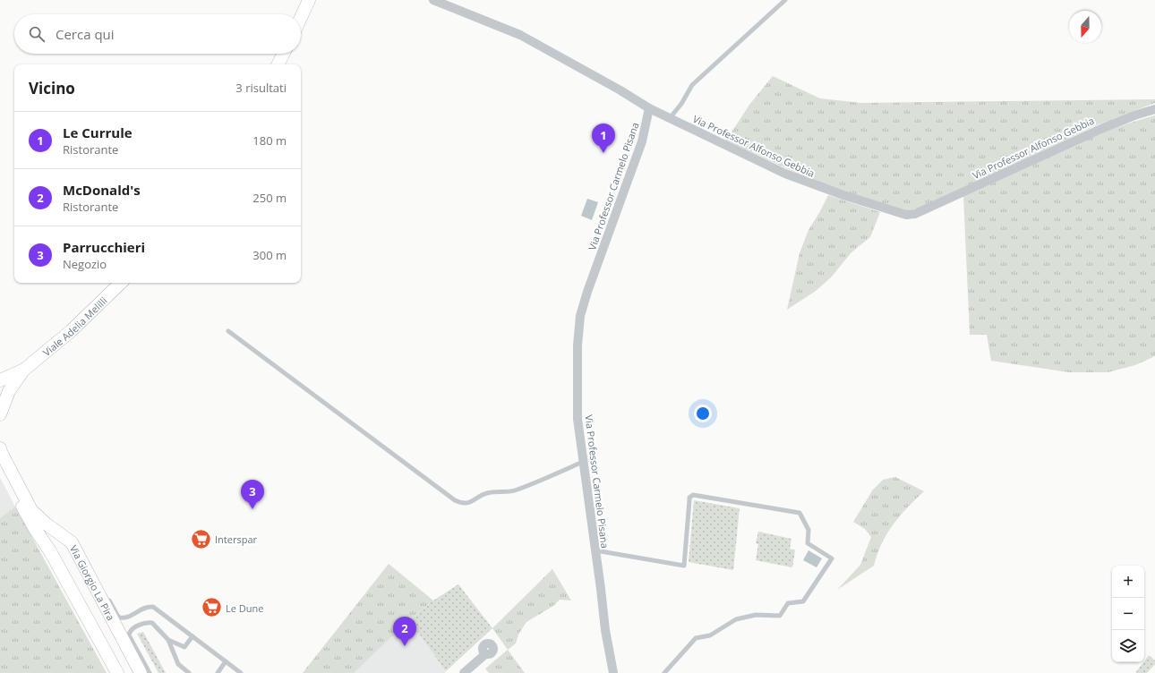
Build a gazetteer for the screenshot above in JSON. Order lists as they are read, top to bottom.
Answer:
{
  "streets": {
    "main road": ["Viale Adelia Melilli", "Via Giorgio La Pira"],
    "street": ["Via Professor Alfonso Gebbia", "Via Professor Carmelo Pisana"]
  },
  "crossings": [
    ["Via Professor Alfonso Gebbia", "Via Professor Carmelo Pisana"]
  ],
  "places": {
    "supermarket": ["Interspar", "Le Dune"]
  },
  "north": "bottom",
  "page": {
    "search": "Cerca qui",
    "heading": ["Vicino", "3 risultati"],
    "list": [
      {
        "mark": "1",
        "name": "Le Currule",
        "note": "Ristorante",
        "value": "180 m"
      },
      {
        "mark": "2",
        "name": "McDonald's",
        "note": "Ristorante",
        "value": "250 m"
      },
      {
        "mark": "3",
        "name": "Parrucchieri",
        "note": "Negozio",
        "value": "300 m"
      }
    ],
    "pins": ["1", "3", "2"],
    "map_buttons": ["+", "−"]
  }
}
